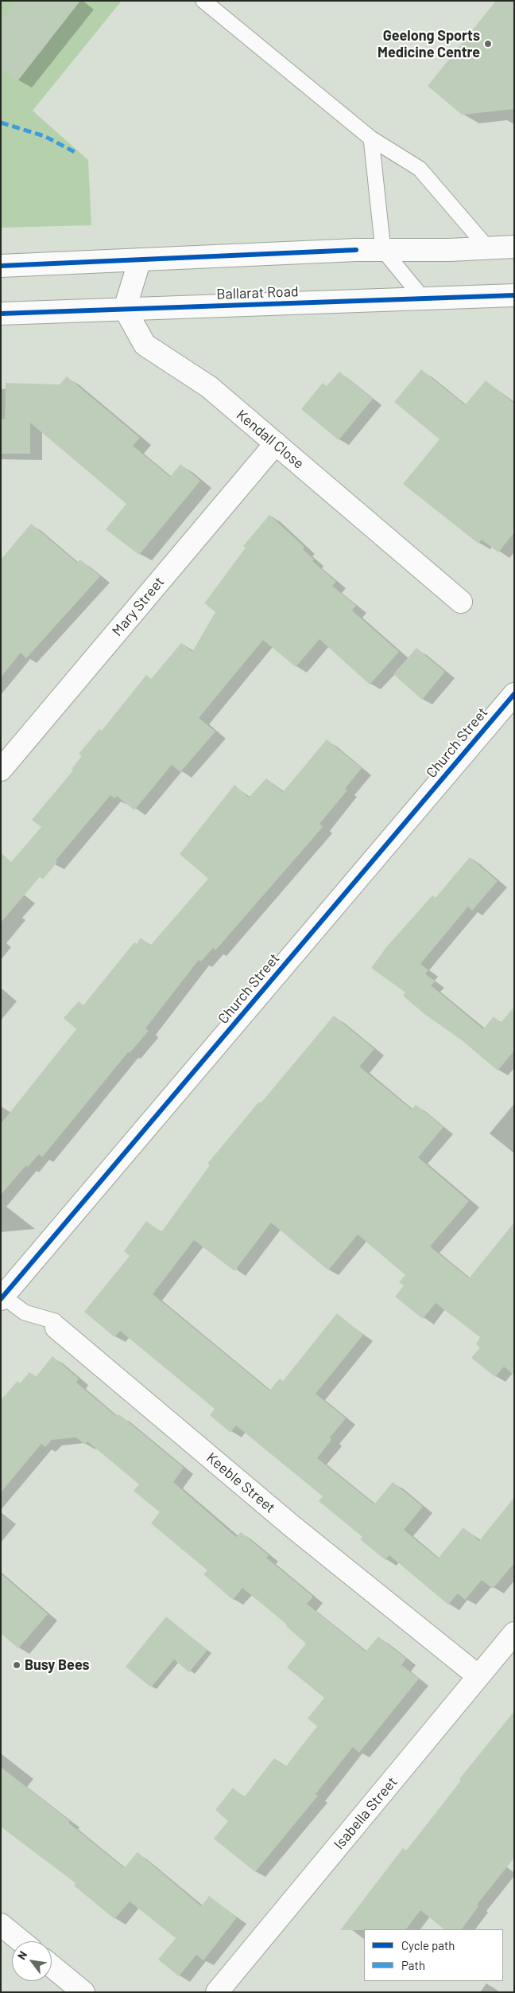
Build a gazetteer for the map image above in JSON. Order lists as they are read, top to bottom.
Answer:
{
  "streets": {
    "main road": [
      "Ballarat Road",
      "Kendall Close",
      "Mary Street",
      "Church Street",
      "Keeble Street",
      "Isabella Street"
    ]
  },
  "crossings": [
    ["Ballarat Road", "Kendall Close"],
    ["Kendall Close", "Mary Street"],
    ["Church Street", "Keeble Street"],
    ["Keeble Street", "Isabella Street"]
  ],
  "places": ["Geelong Sports Medicine Centre", "Busy Bees"],
  "legend": ["Cycle path", "Path"],
  "north": "top left"
}
